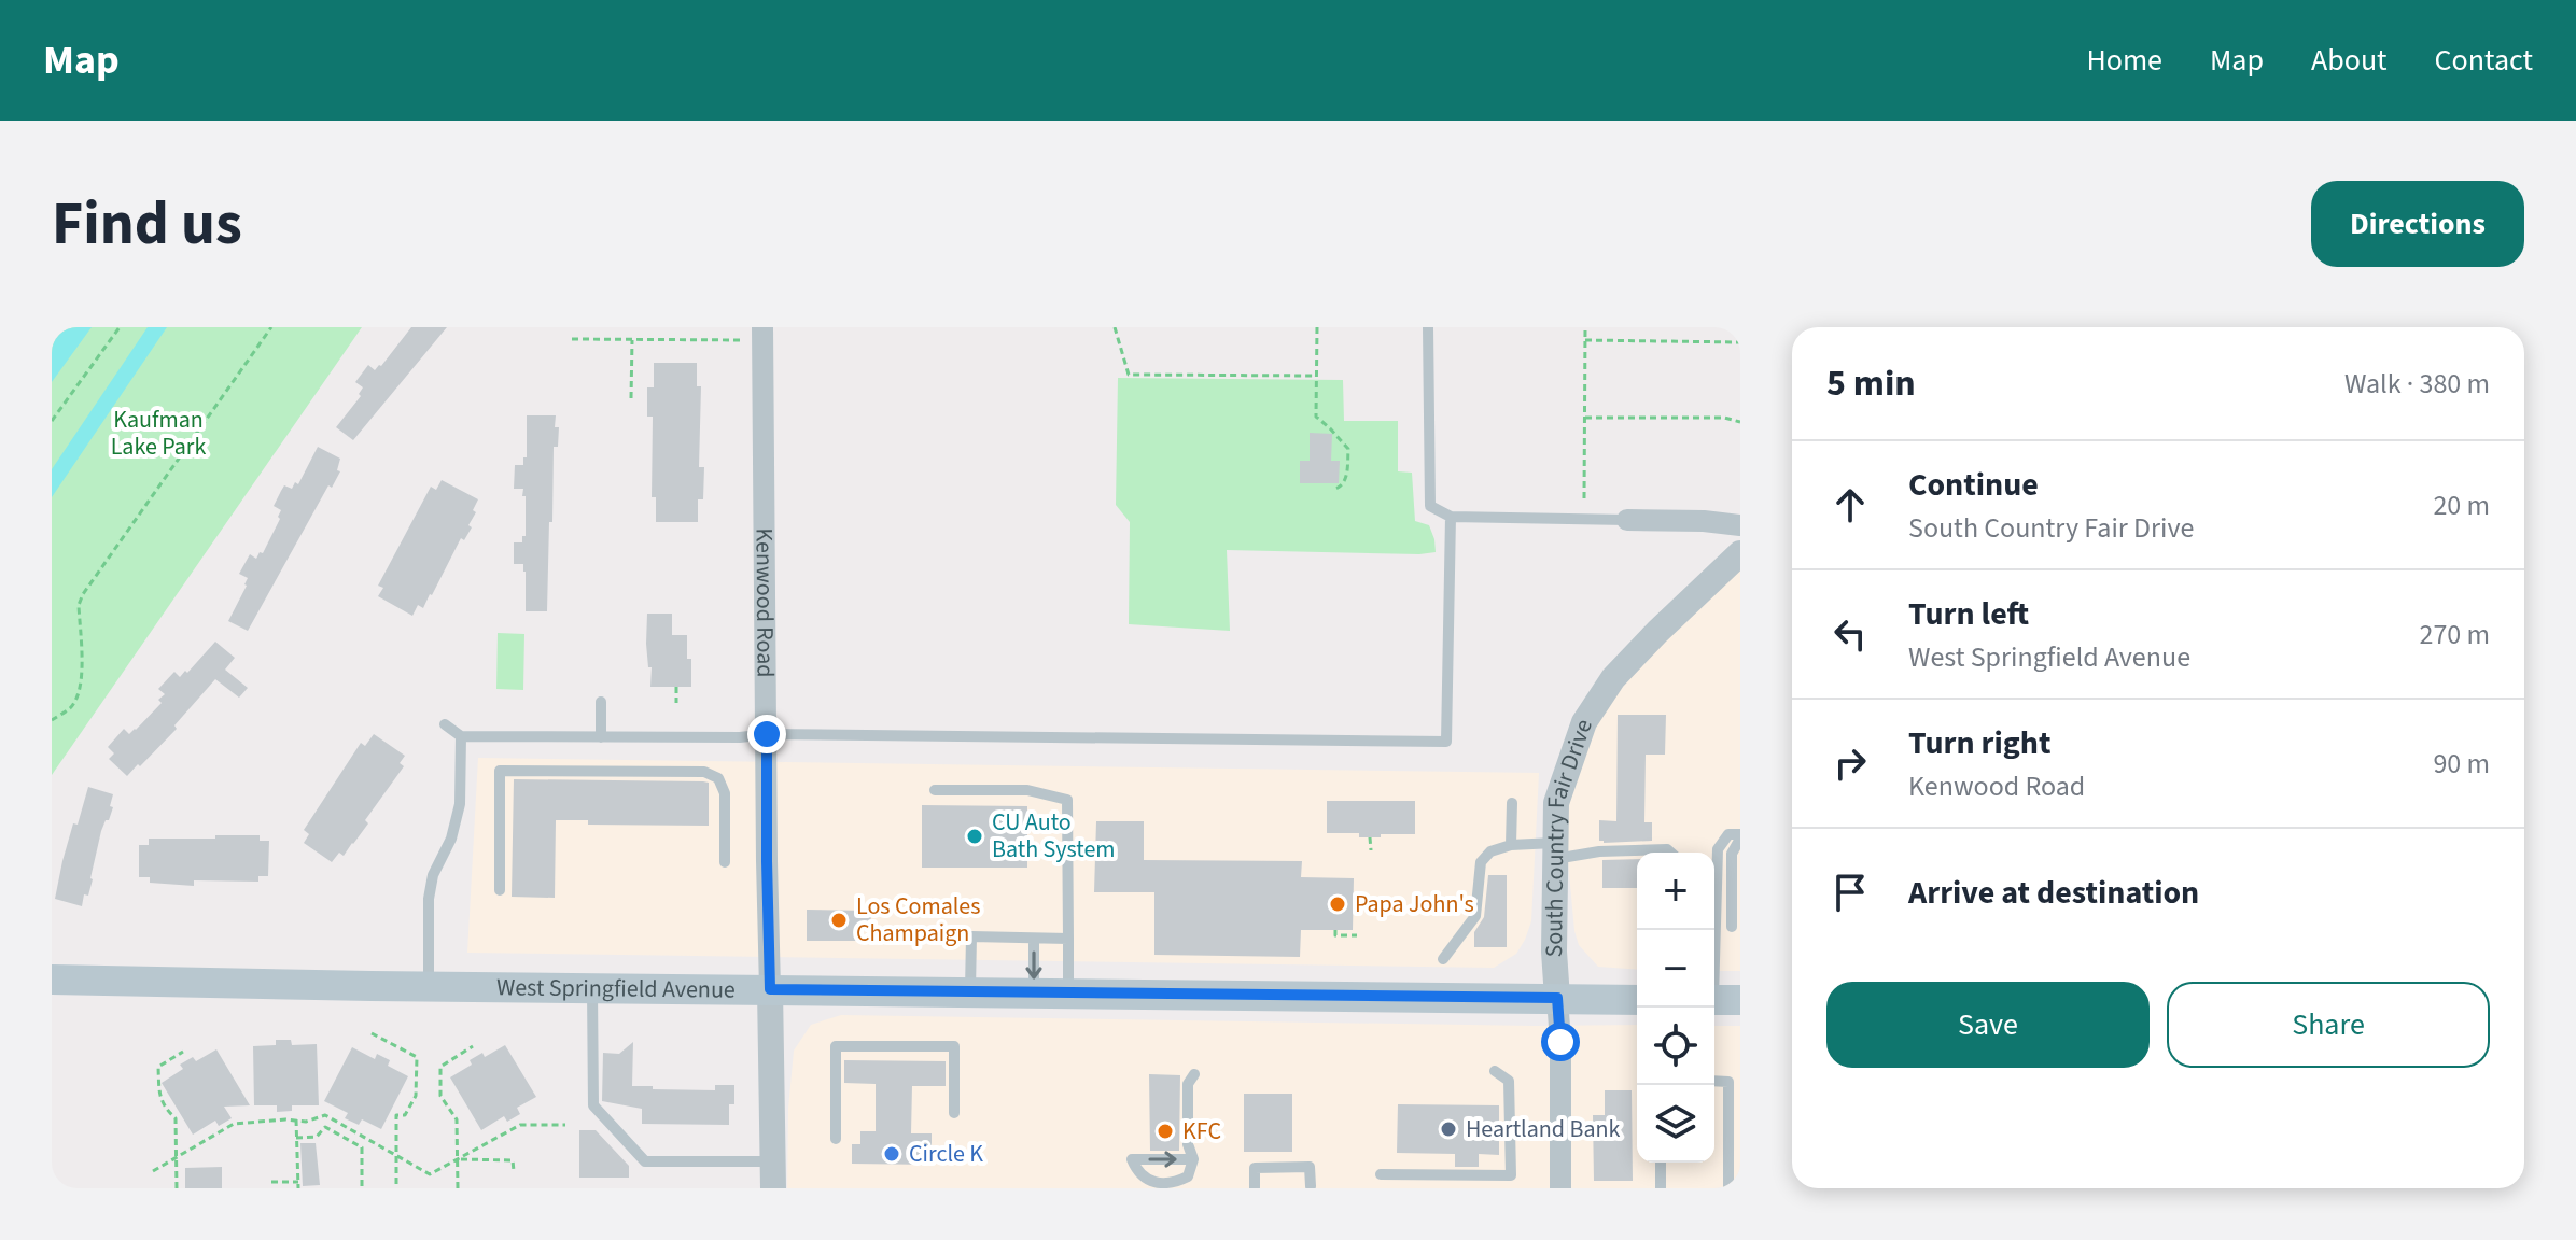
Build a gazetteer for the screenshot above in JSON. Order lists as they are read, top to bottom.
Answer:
{
  "streets": {
    "main road": ["West Springfield Avenue"],
    "street": ["Kenwood Road", "South Country Fair Drive"]
  },
  "crossings": [
    ["Kenwood Road", "West Springfield Avenue"],
    ["South Country Fair Drive", "West Springfield Avenue"]
  ],
  "parks": ["Kaufman Lake Park"],
  "places": [
    "CU Auto Bath System",
    "Papa John's",
    "Los Comales Champaign",
    "Heartland Bank",
    "KFC",
    "Circle K"
  ],
  "page": {
    "header": "Map",
    "nav": [
      "Home",
      "Map",
      "About",
      "Contact"
    ],
    "buttons": [
      "Directions",
      ["Save", "Share"]
    ],
    "title": "Find us",
    "heading": ["5 min", "Walk · 380 m"],
    "list": [
      ["Continue", "South Country Fair Drive", "20 m"],
      ["Turn left", "West Springfield Avenue", "270 m"],
      ["Turn right", "Kenwood Road", "90 m"],
      "Arrive at destination"
    ],
    "map_buttons": ["+", "−"]
  }
}
